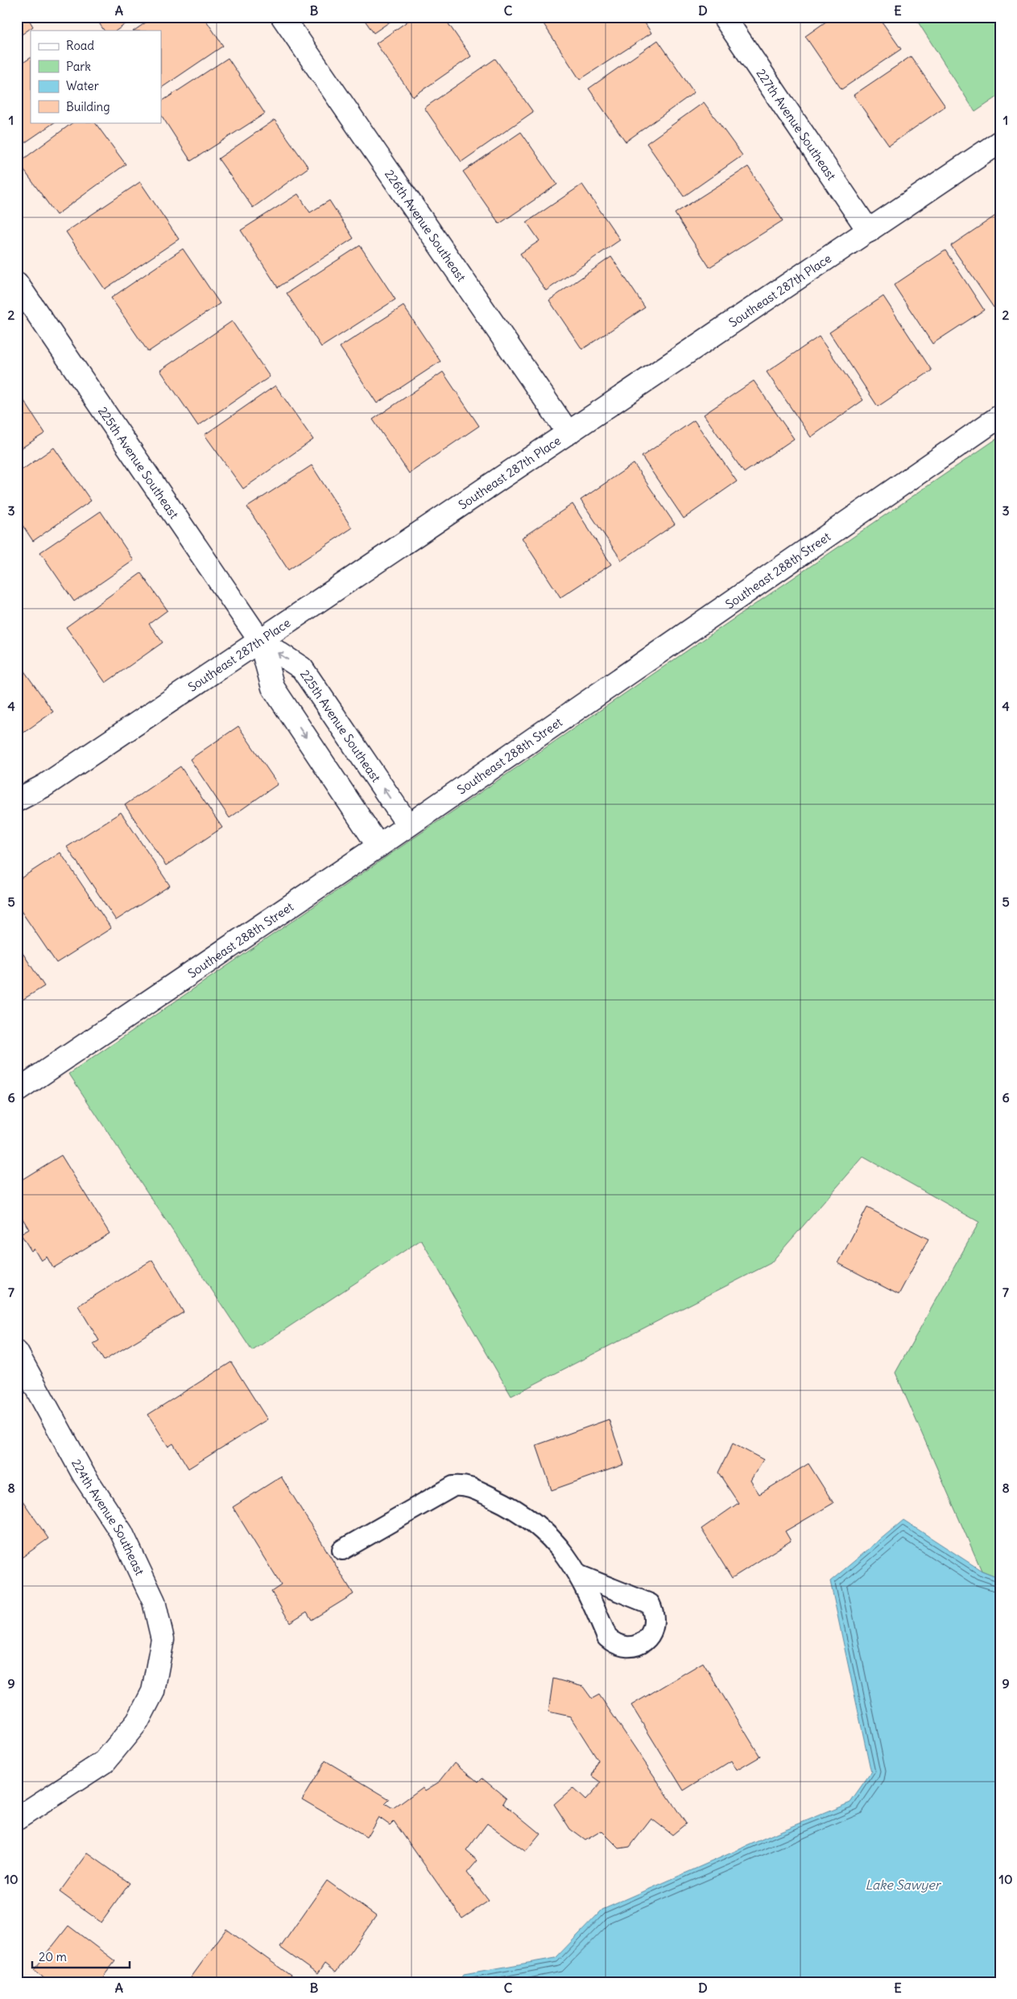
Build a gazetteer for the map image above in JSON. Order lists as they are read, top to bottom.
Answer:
{
  "streets": {
    "street": [
      "227th Avenue Southeast",
      "226th Avenue Southeast",
      "Southeast 287th Place",
      "225th Avenue Southeast",
      "Southeast 288th Street",
      "224th Avenue Southeast"
    ]
  },
  "crossings": [
    ["227th Avenue Southeast", "Southeast 287th Place"],
    ["226th Avenue Southeast", "Southeast 287th Place"],
    ["Southeast 287th Place", "225th Avenue Southeast"],
    ["225th Avenue Southeast", "Southeast 288th Street"]
  ],
  "water": ["Lake Sawyer"],
  "legend": [
    "Road",
    "Park",
    "Water",
    "Building"
  ],
  "scale_bar": "20 m",
  "grid": {
    "columns": [
      "A",
      "B",
      "C",
      "D",
      "E"
    ],
    "rows": [
      "1",
      "2",
      "3",
      "4",
      "5",
      "6",
      "7",
      "8",
      "9",
      "10"
    ]
  }
}
